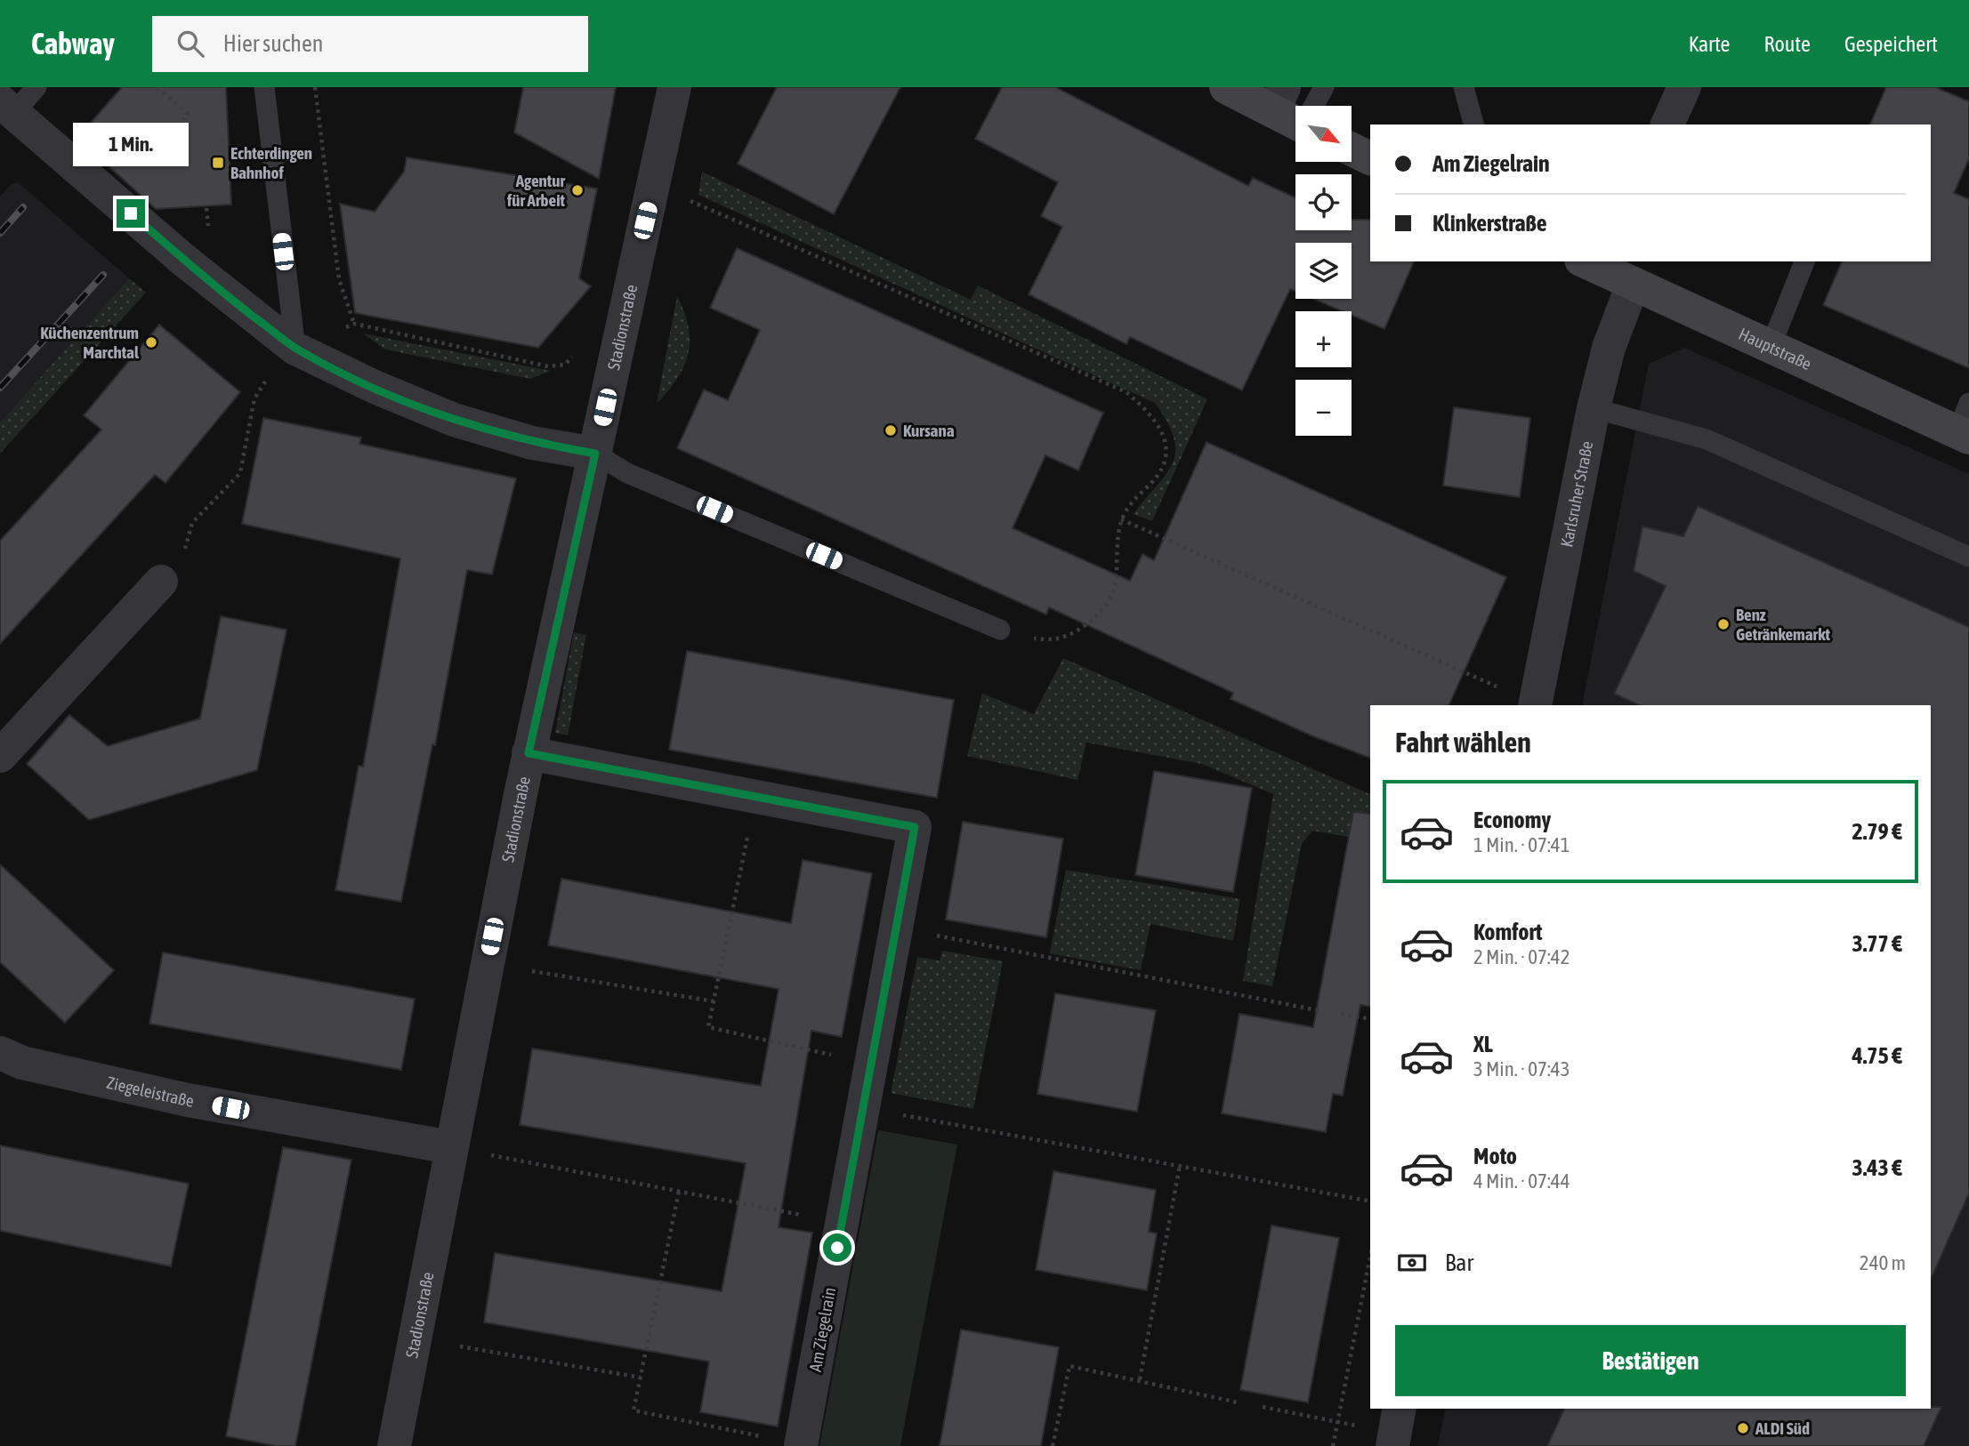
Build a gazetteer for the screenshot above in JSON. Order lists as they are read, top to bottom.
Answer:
{
  "streets": {
    "main road": ["Hauptstraße"],
    "street": [
      "Stadionstraße",
      "Karlsruher Straße",
      "Ziegeleistraße",
      "Am Ziegelrain"
    ]
  },
  "crossings": [
    ["Stadionstraße", "Ziegeleistraße"],
    ["Stadionstraße", "Am Ziegelrain"],
    ["Hauptstraße", "Karlsruher Straße"]
  ],
  "places": {
    "transit": ["Echterdingen Bahnhof"],
    "other": [
      "Agentur für Arbeit",
      "Küchenzentrum Marchtal",
      "Kursana",
      "Benz Getränkemarkt",
      "ALDI Süd"
    ]
  },
  "north": "bottom right",
  "page": {
    "header": "Cabway",
    "search": "Hier suchen",
    "nav": ["Karte", "Route", "Gespeichert"],
    "map_buttons": ["+", "−"],
    "bubble": "1 Min.",
    "banner": ["Am Ziegelrain", "Klinkerstraße"],
    "heading": "Fahrt wählen",
    "list": [
      {
        "name": "Economy",
        "note": "1 Min. · 07:41",
        "value": "2.79 €"
      },
      {
        "name": "Komfort",
        "note": "2 Min. · 07:42",
        "value": "3.77 €"
      },
      {
        "name": "XL",
        "note": "3 Min. · 07:43",
        "value": "4.75 €"
      },
      {
        "name": "Moto",
        "note": "4 Min. · 07:44",
        "value": "3.43 €"
      }
    ],
    "pay": ["Bar", "240 m"],
    "buttons": "Bestätigen"
  }
}
